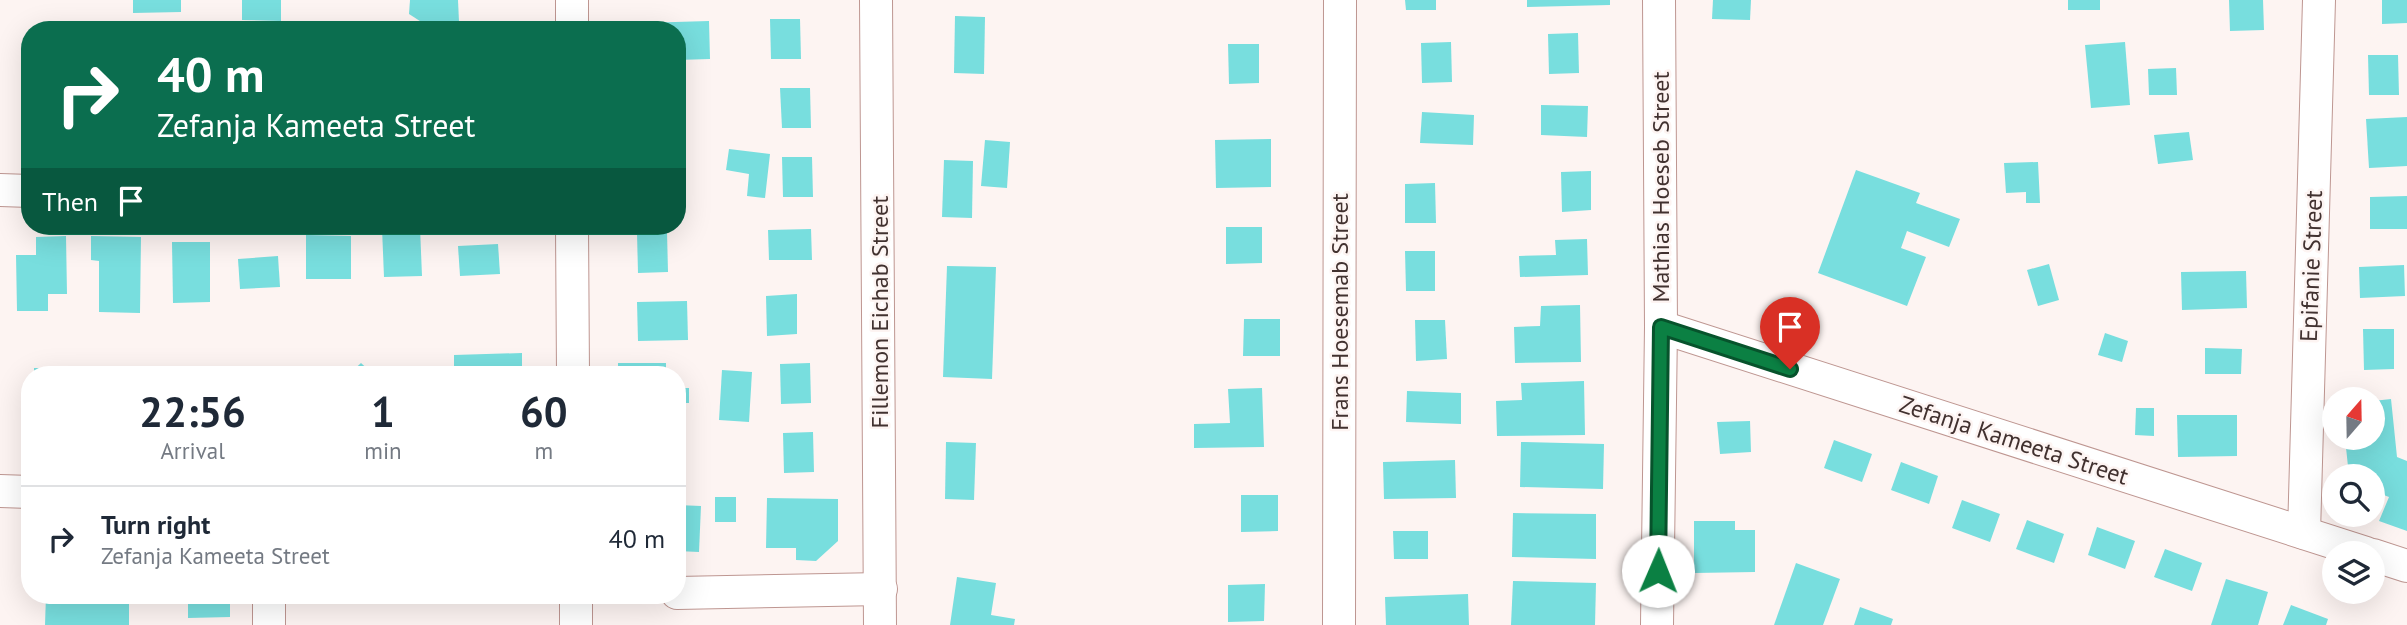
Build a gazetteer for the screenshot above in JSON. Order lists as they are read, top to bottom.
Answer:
{
  "streets": {
    "street": [
      "Mathias Hoeseb Street",
      "Epifanie Street",
      "Fillemon Eichab Street",
      "Frans Hoesemab Street",
      "Zefanja Kameeta Street"
    ]
  },
  "crossings": [
    ["Mathias Hoeseb Street", "Zefanja Kameeta Street"],
    ["Epifanie Street", "Zefanja Kameeta Street"]
  ],
  "north": "top",
  "page": {
    "turn": ["40 m", "Zefanja Kameeta Street"],
    "then": "Then",
    "eta": [
      "22:56",
      "Arrival",
      "1",
      "min",
      "60",
      "m"
    ],
    "list": [
      {
        "name": "Turn right",
        "note": "Zefanja Kameeta Street",
        "value": "40 m"
      }
    ]
  }
}
